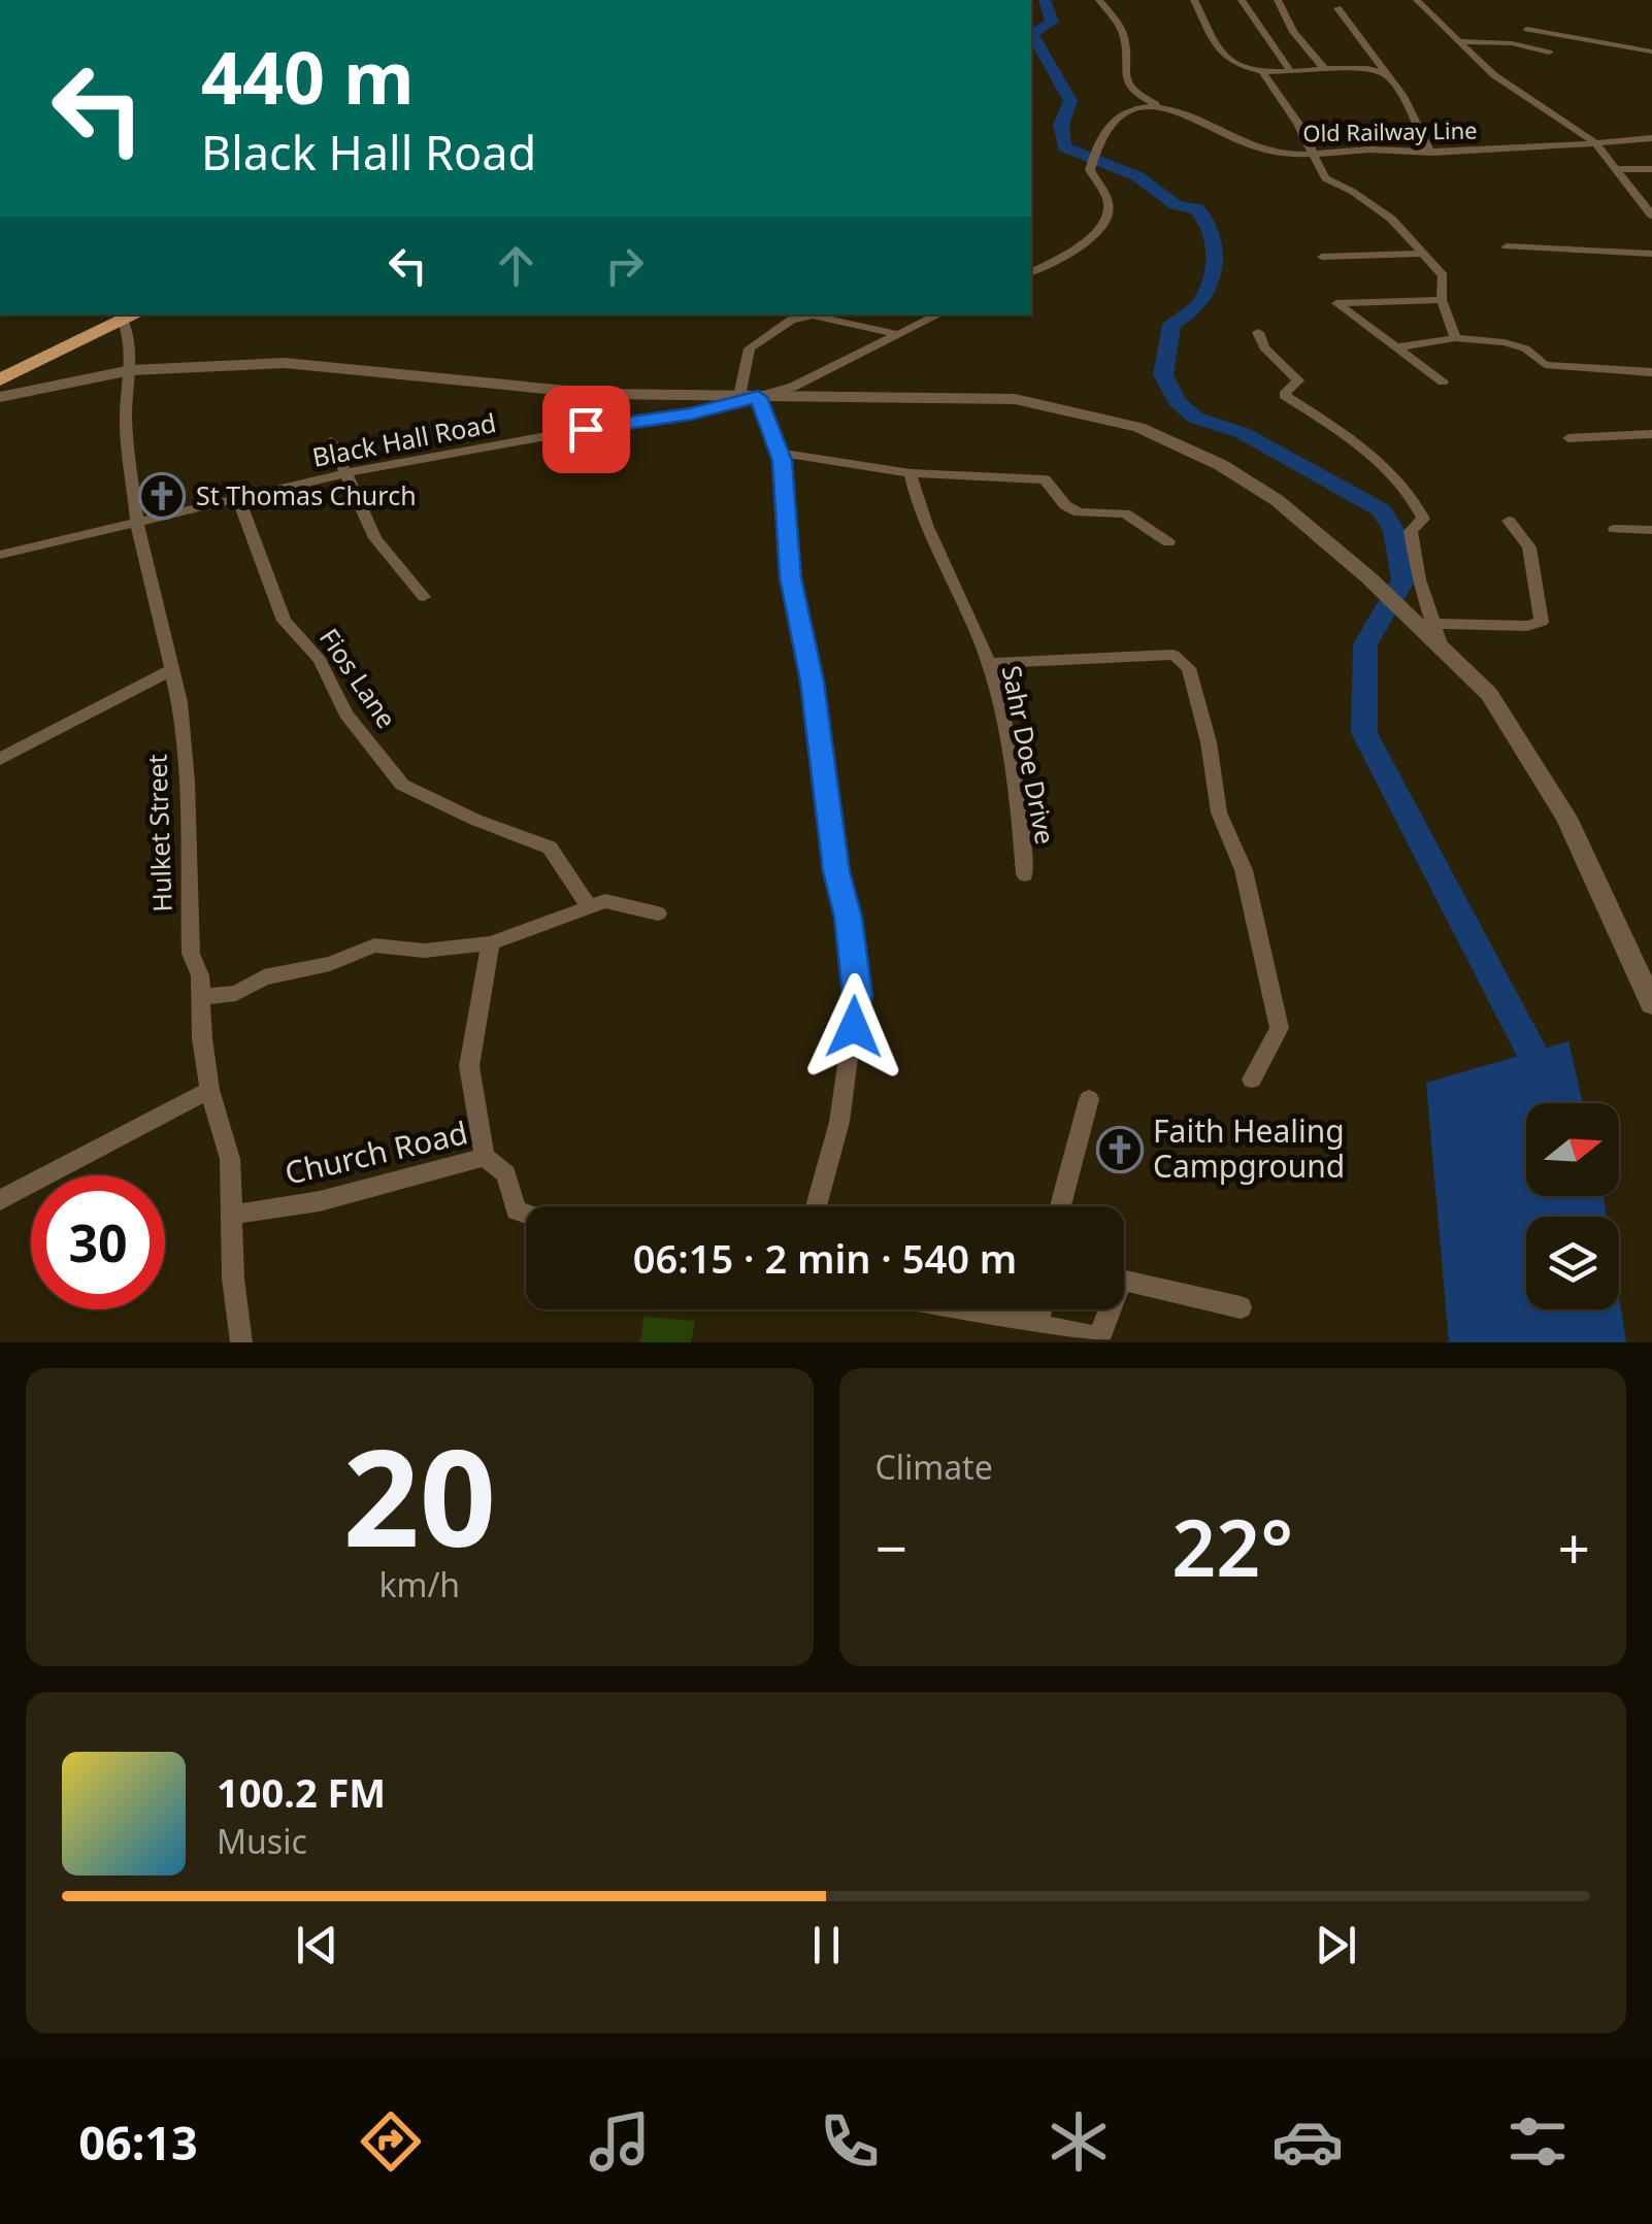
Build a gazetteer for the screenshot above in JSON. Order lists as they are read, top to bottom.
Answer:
{
  "streets": {
    "street": [
      "Old Railway Line",
      "Black Hall Road",
      "Fios Lane",
      "Sahr Doe Drive",
      "Hulket Street",
      "Church Road"
    ]
  },
  "crossings": [
    ["Black Hall Road", "Fios Lane"],
    ["Black Hall Road", "Hulket Street"],
    ["Hulket Street", "Church Road"]
  ],
  "places": {
    "church": ["St Thomas Church", "Faith Healing Campground"]
  },
  "north": "right",
  "page": {
    "turn": ["440 m", "Black Hall Road"],
    "limit": "30",
    "trip": "06:15 · 2 min · 540 m",
    "tile": [
      ["20", "km/h"],
      "Climate"
    ],
    "heat": ["−", "22°", "+"],
    "song": ["100.2 FM", "Music"],
    "tabs": "06:13"
  }
}
